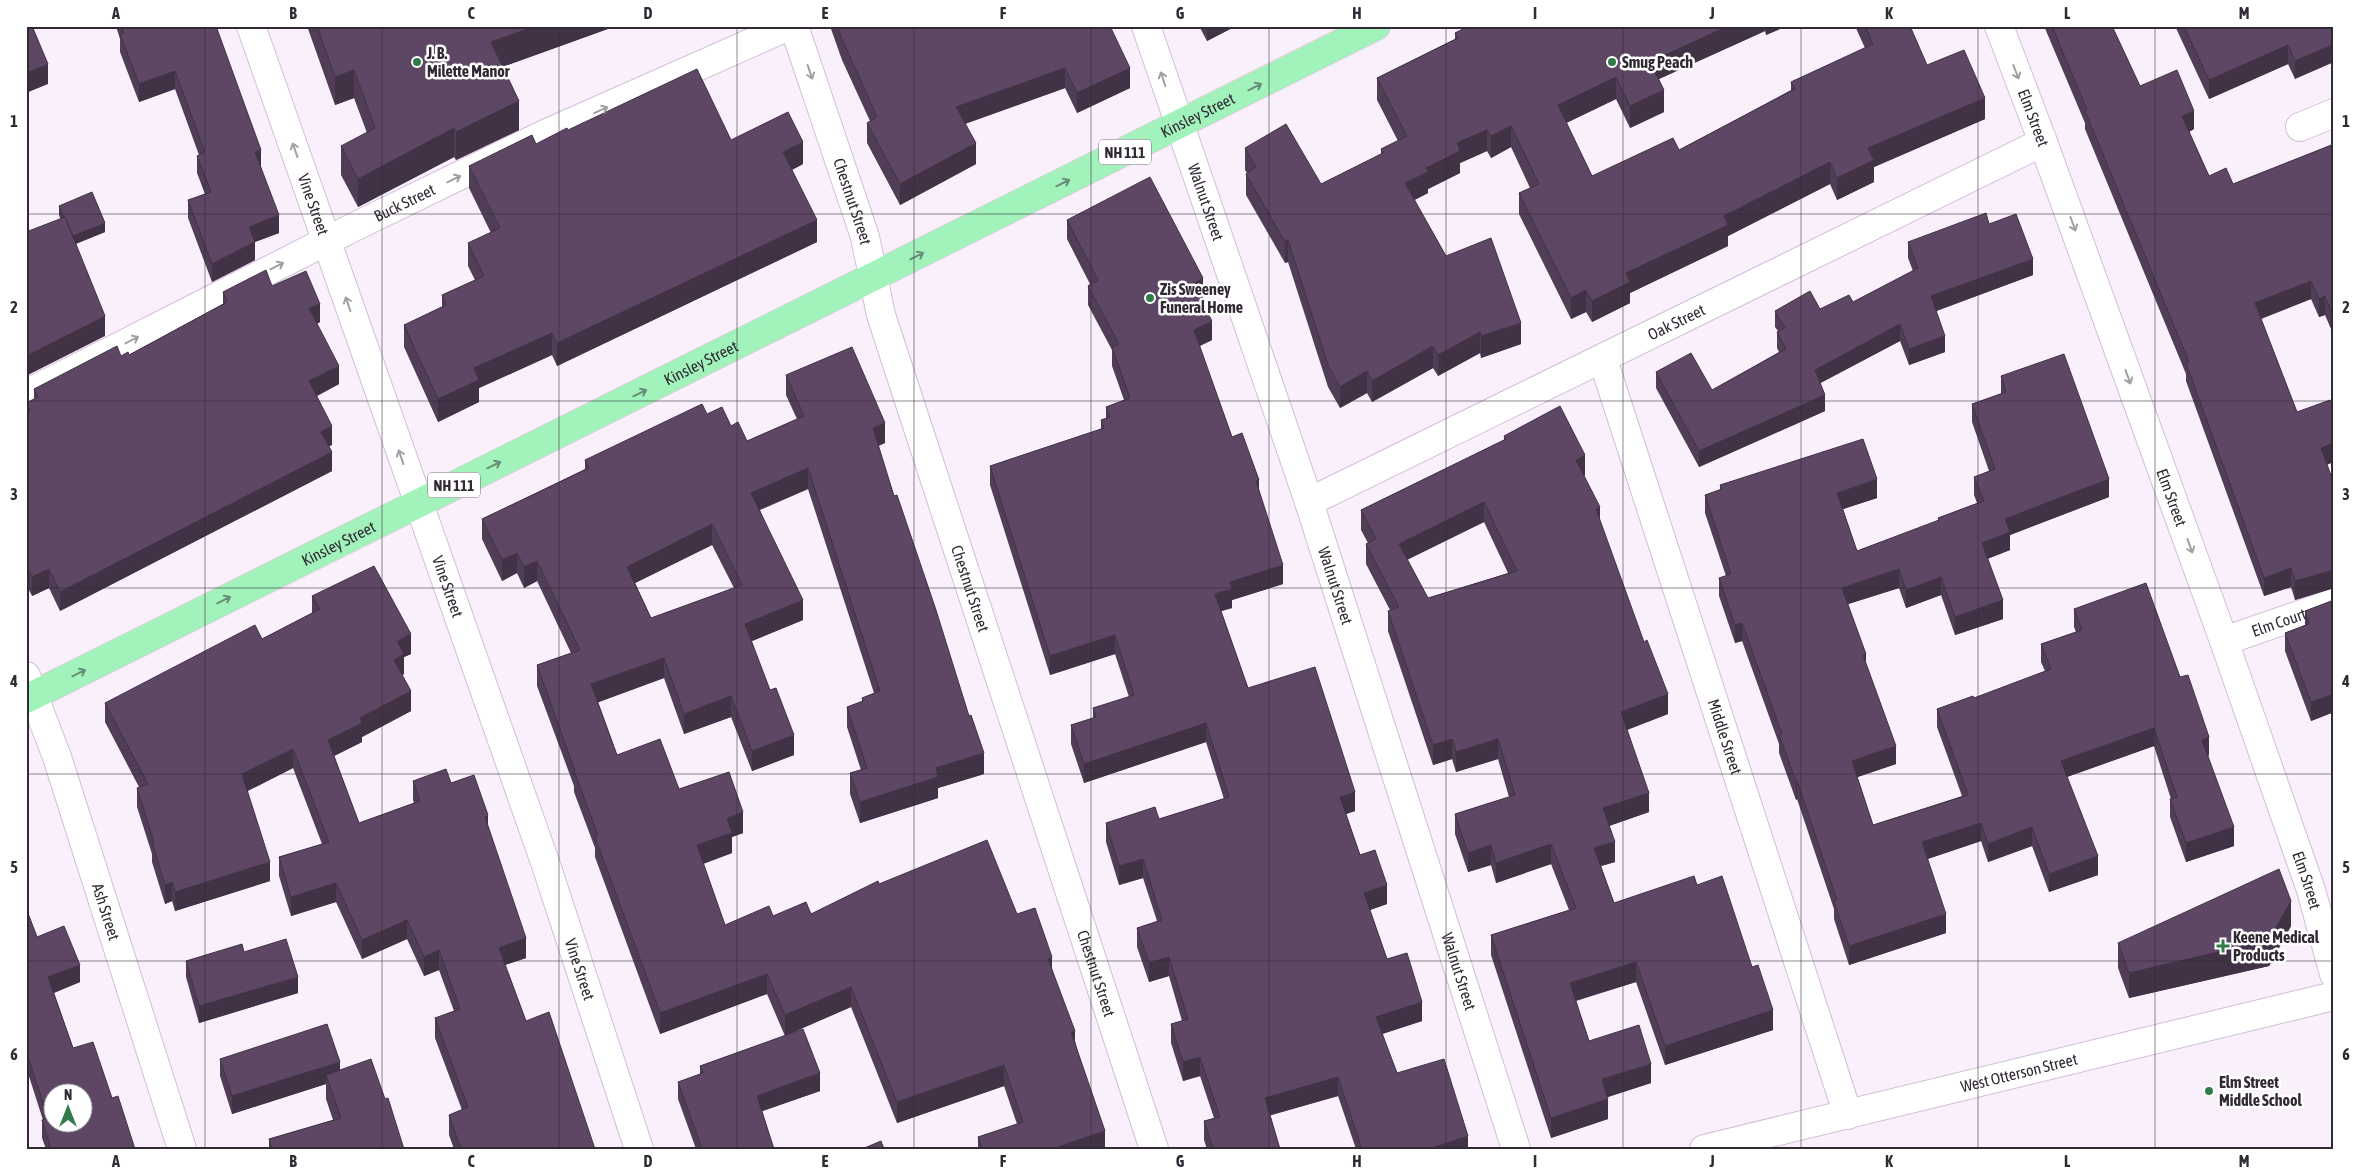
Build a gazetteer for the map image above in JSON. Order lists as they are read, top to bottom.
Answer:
{
  "streets": {
    "main road": ["Kinsley Street", "NH 111"],
    "street": [
      "Elm Street",
      "Chestnut Street",
      "Buck Street",
      "Walnut Street",
      "Vine Street",
      "Oak Street",
      "Elm Court",
      "Middle Street",
      "Ash Street",
      "West Otterson Street"
    ]
  },
  "crossings": [
    ["Kinsley Street", "Chestnut Street"],
    ["Kinsley Street", "Walnut Street"],
    ["Kinsley Street", "Vine Street"],
    ["Kinsley Street", "Ash Street"],
    ["Elm Street", "Oak Street"],
    ["Elm Street", "Elm Court"],
    ["Buck Street", "Vine Street"],
    ["Walnut Street", "Oak Street"],
    ["Oak Street", "Middle Street"],
    ["Middle Street", "West Otterson Street"]
  ],
  "one_way": [
    "Kinsley Street",
    "Elm Street",
    "Buck Street",
    "Vine Street"
  ],
  "places": {
    "other": [
      "J. B. Milette Manor",
      "Smug Peach",
      "Zis Sweeney Funeral Home",
      "Elm Street Middle School"
    ],
    "health": ["Keene Medical Products"]
  },
  "north": "top",
  "grid": {
    "columns": [
      "A",
      "B",
      "C",
      "D",
      "E",
      "F",
      "G",
      "H",
      "I",
      "J",
      "K",
      "L",
      "M"
    ],
    "rows": [
      "1",
      "2",
      "3",
      "4",
      "5",
      "6"
    ]
  }
}
